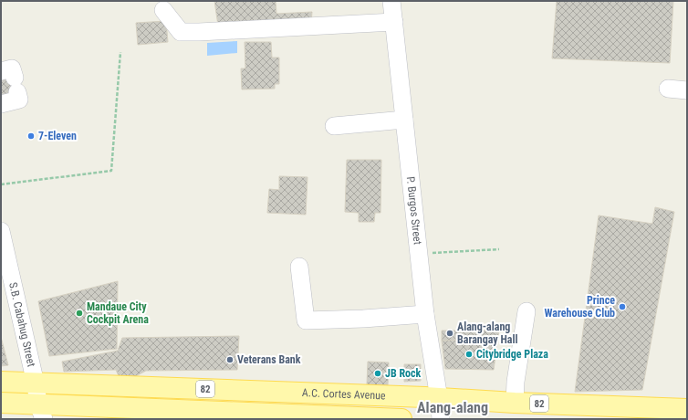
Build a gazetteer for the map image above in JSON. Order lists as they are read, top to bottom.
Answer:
{
  "streets": {
    "main road": ["82", "A.C. Cortes Avenue"],
    "street": ["P. Burgos Street", "S.B. Cabahug Street"]
  },
  "crossings": [
    ["P. Burgos Street", "A.C. Cortes Avenue"],
    ["S.B. Cabahug Street", "A.C. Cortes Avenue"]
  ],
  "districts": ["Alang-alang"],
  "places": [
    "7-Eleven",
    "Prince Warehouse Club",
    "Mandaue City Cockpit Arena",
    "Alang-alang Barangay Hall",
    "Citybridge Plaza",
    "Veterans Bank",
    "JB Rock"
  ]
}
